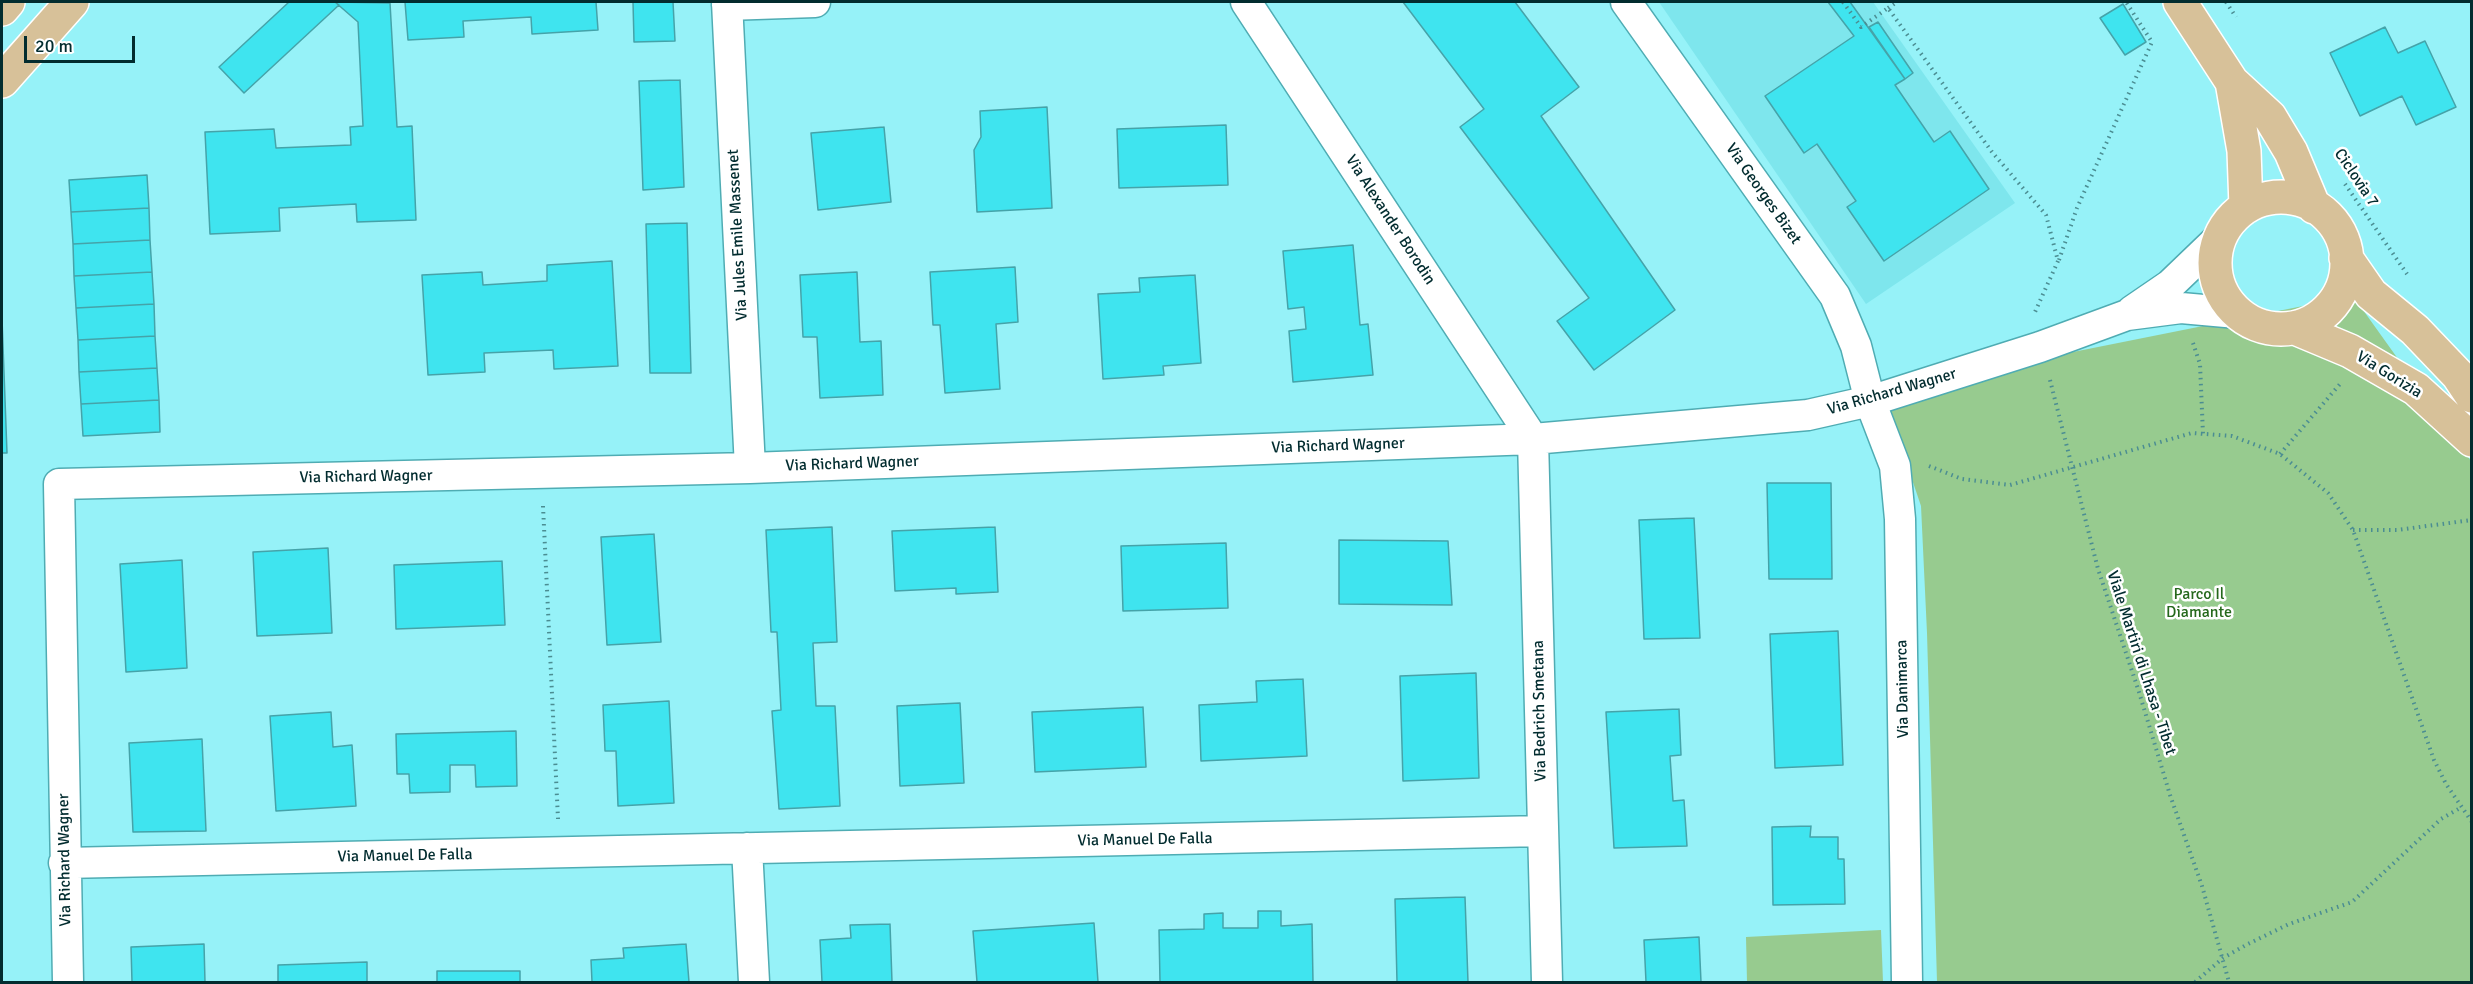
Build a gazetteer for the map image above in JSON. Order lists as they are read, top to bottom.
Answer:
{
  "streets": {
    "main road": ["Via Gorizia"],
    "street": [
      "Via Georges Bizet",
      "Via Alexander Borodin",
      "Via Jules Emile Massenet",
      "Via Richard Wagner",
      "Via Danimarca",
      "Via Bedrich Smetana",
      "Via Manuel De Falla"
    ],
    "path": ["Ciclovia 7", "Viale Martiri di Lhasa - Tibet"]
  },
  "crossings": [
    ["Via Georges Bizet", "Via Richard Wagner"],
    ["Via Georges Bizet", "Via Danimarca"],
    ["Via Alexander Borodin", "Via Richard Wagner"],
    ["Via Alexander Borodin", "Via Bedrich Smetana"],
    ["Via Jules Emile Massenet", "Via Richard Wagner"],
    ["Via Gorizia", "Via Richard Wagner"],
    ["Via Richard Wagner", "Viale Martiri di Lhasa - Tibet"],
    ["Via Richard Wagner", "Via Danimarca"],
    ["Via Richard Wagner", "Via Bedrich Smetana"],
    ["Via Richard Wagner", "Via Manuel De Falla"],
    ["Via Bedrich Smetana", "Via Manuel De Falla"]
  ],
  "parks": ["Parco Il Diamante"],
  "scale_bar": "20 m"
}
